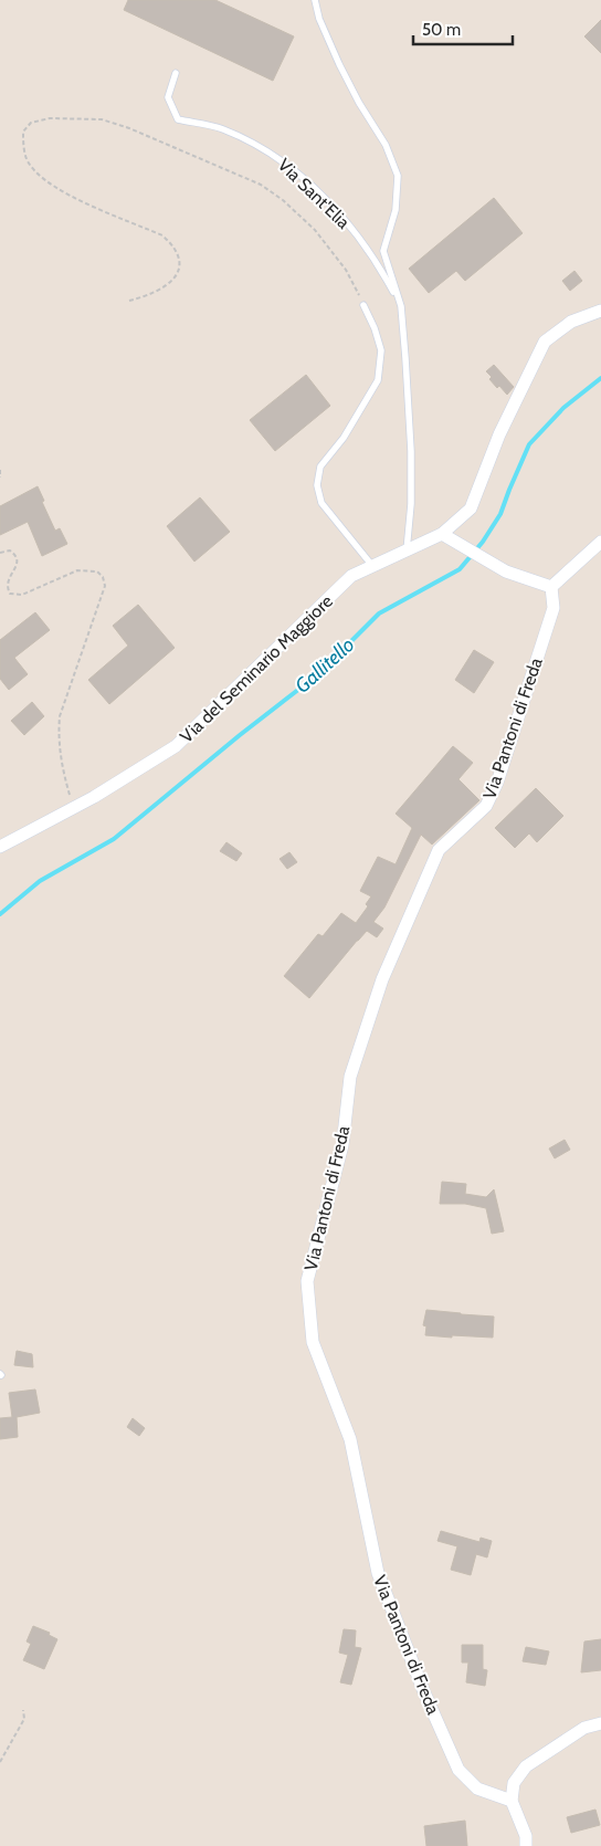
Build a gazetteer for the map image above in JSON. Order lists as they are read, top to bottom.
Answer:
{
  "streets": {
    "street": ["Via del Seminario Maggiore", "Via Pantoni di Freda"],
    "lane": ["Via Sant'Elia"]
  },
  "crossings": [
    ["Via Sant'Elia", "Via del Seminario Maggiore"]
  ],
  "water": ["Gallitello"],
  "scale_bar": "50 m"
}
